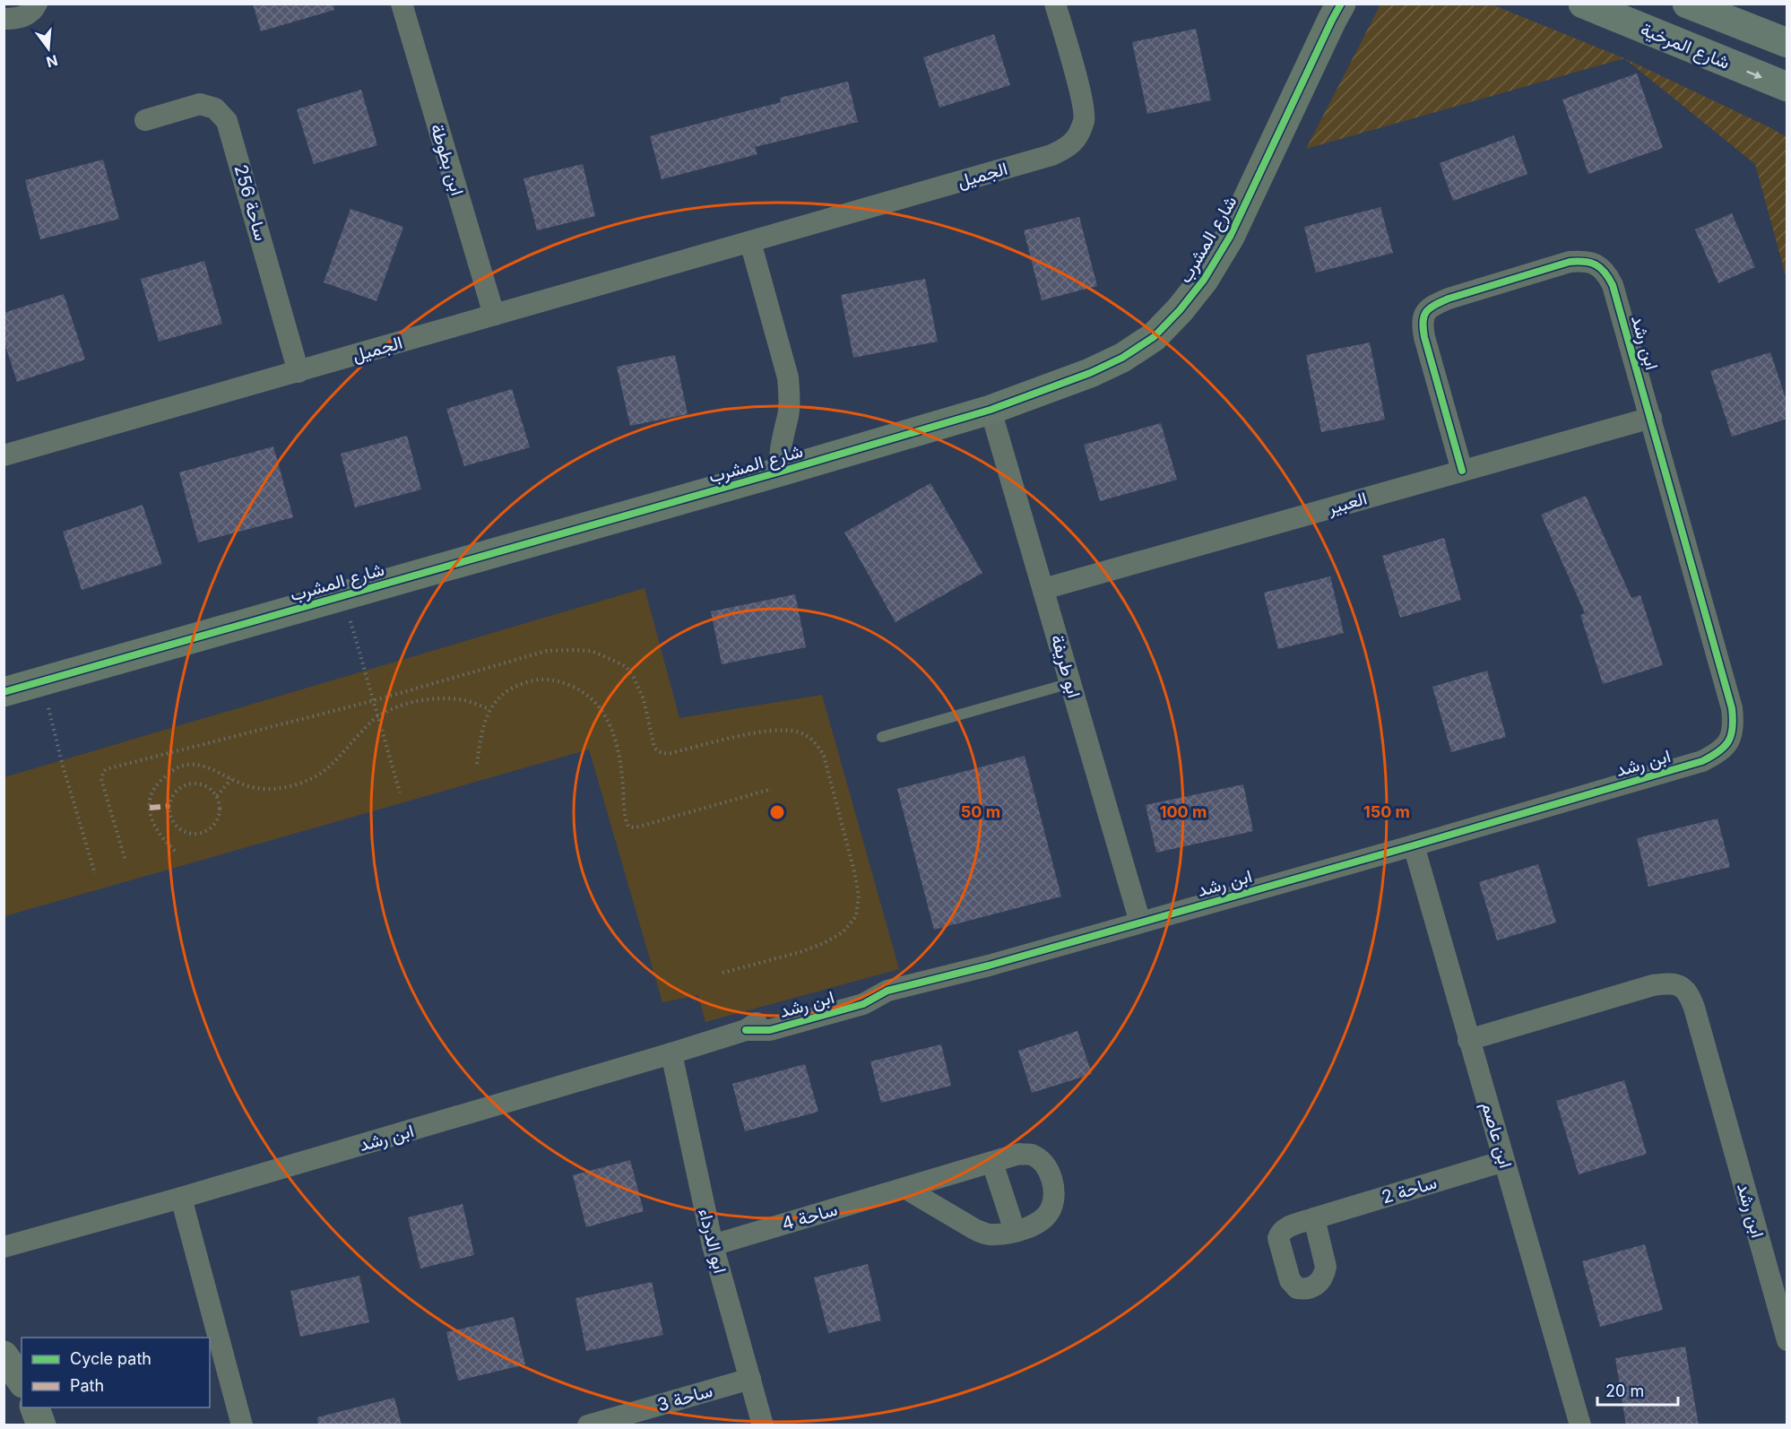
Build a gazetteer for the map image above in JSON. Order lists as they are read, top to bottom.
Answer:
{
  "streets": {
    "highway": ["شارع المرخية"],
    "street": [
      "ابن بطوطة",
      "الجميل",
      "ساحة 256",
      "شارع المشرب",
      "ابن رشد",
      "العبير",
      "ابو طريفة",
      "ابن عاصم",
      "ساحة 2",
      "ساحة 4",
      "ابو الدرداء",
      "ساحة 3"
    ]
  },
  "crossings": [
    ["ابن بطوطة", "الجميل"],
    ["الجميل", "ساحة 256"],
    ["شارع المشرب", "ابو طريفة"],
    ["ابن رشد", "العبير"],
    ["ابن رشد", "ابو طريفة"],
    ["ابن رشد", "ابن عاصم"],
    ["ابن رشد", "ابو الدرداء"],
    ["العبير", "ابو طريفة"],
    ["ابن عاصم", "ساحة 2"],
    ["ساحة 4", "ابو الدرداء"],
    ["ابو الدرداء", "ساحة 3"]
  ],
  "legend": ["Cycle path", "Path"],
  "scale_bar": "20 m",
  "north": "bottom",
  "rings": ["50 m", "100 m", "150 m"]
}
